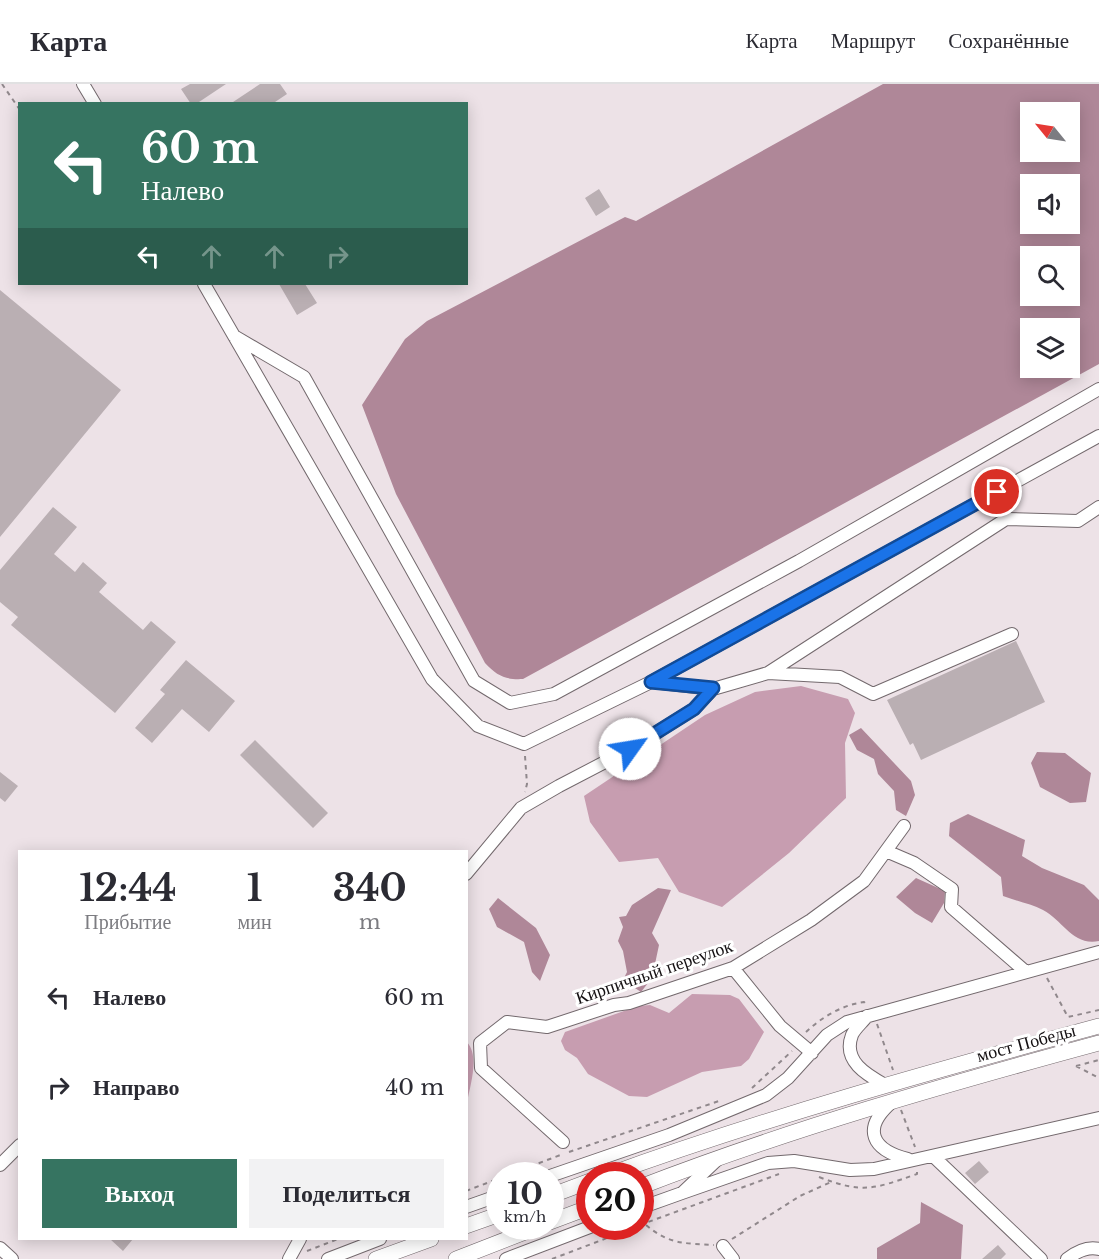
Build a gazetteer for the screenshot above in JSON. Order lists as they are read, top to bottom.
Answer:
{
  "streets": {
    "main road": ["мост Победы"],
    "street": ["Кирпичный переулок"]
  },
  "north": "top left",
  "page": {
    "header": "Карта",
    "nav": ["Карта", "Маршрут", "Сохранённые"],
    "turn": ["60 m", "Налево"],
    "eta": [
      "12:44",
      "Прибытие",
      "1",
      "мин",
      "340",
      "m"
    ],
    "list": [
      {
        "name": "Налево",
        "value": "60 m"
      },
      {
        "name": "Направо",
        "value": "40 m"
      }
    ],
    "buttons": ["Выход", "Поделиться"],
    "speed": "10 km/h",
    "limit": "20"
  }
}
